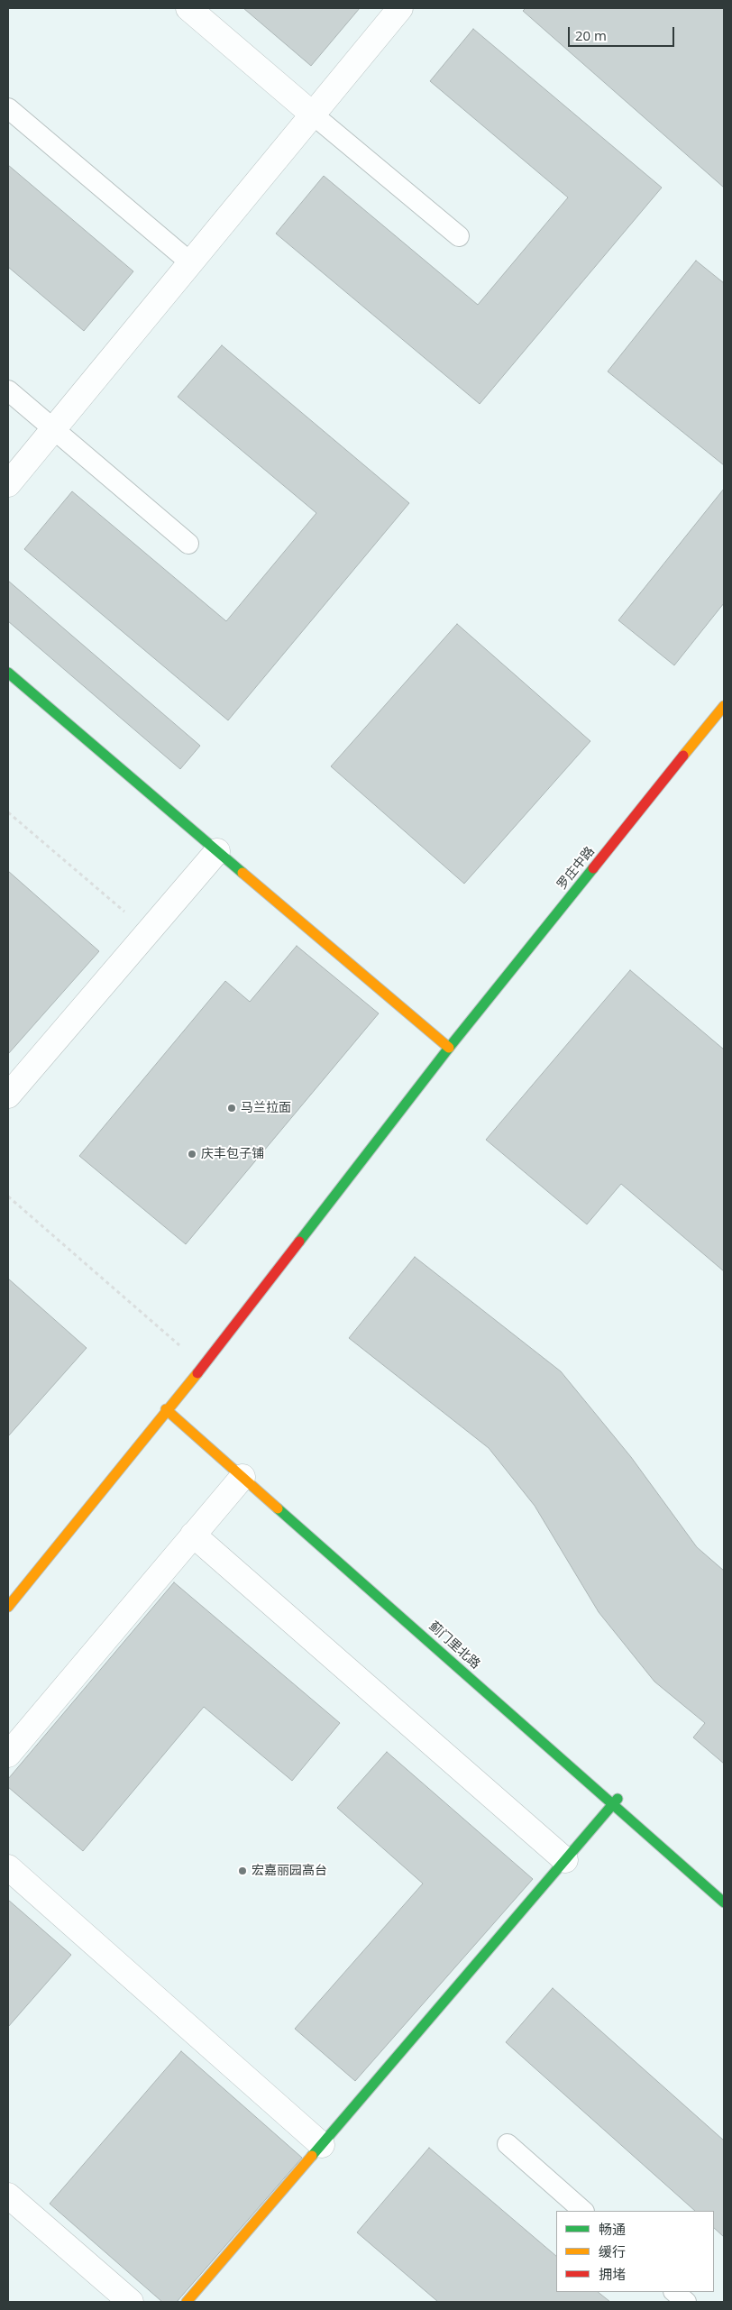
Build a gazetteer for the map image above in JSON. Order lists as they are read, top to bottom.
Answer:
{
  "streets": {
    "street": ["罗庄中路", "蓟门里北路"]
  },
  "crossings": [
    ["罗庄中路", "蓟门里北路"]
  ],
  "places": ["马兰拉面", "庆丰包子铺", "宏嘉丽园高台"],
  "legend": ["畅通", "缓行", "拥堵"],
  "scale_bar": "20 m"
}
